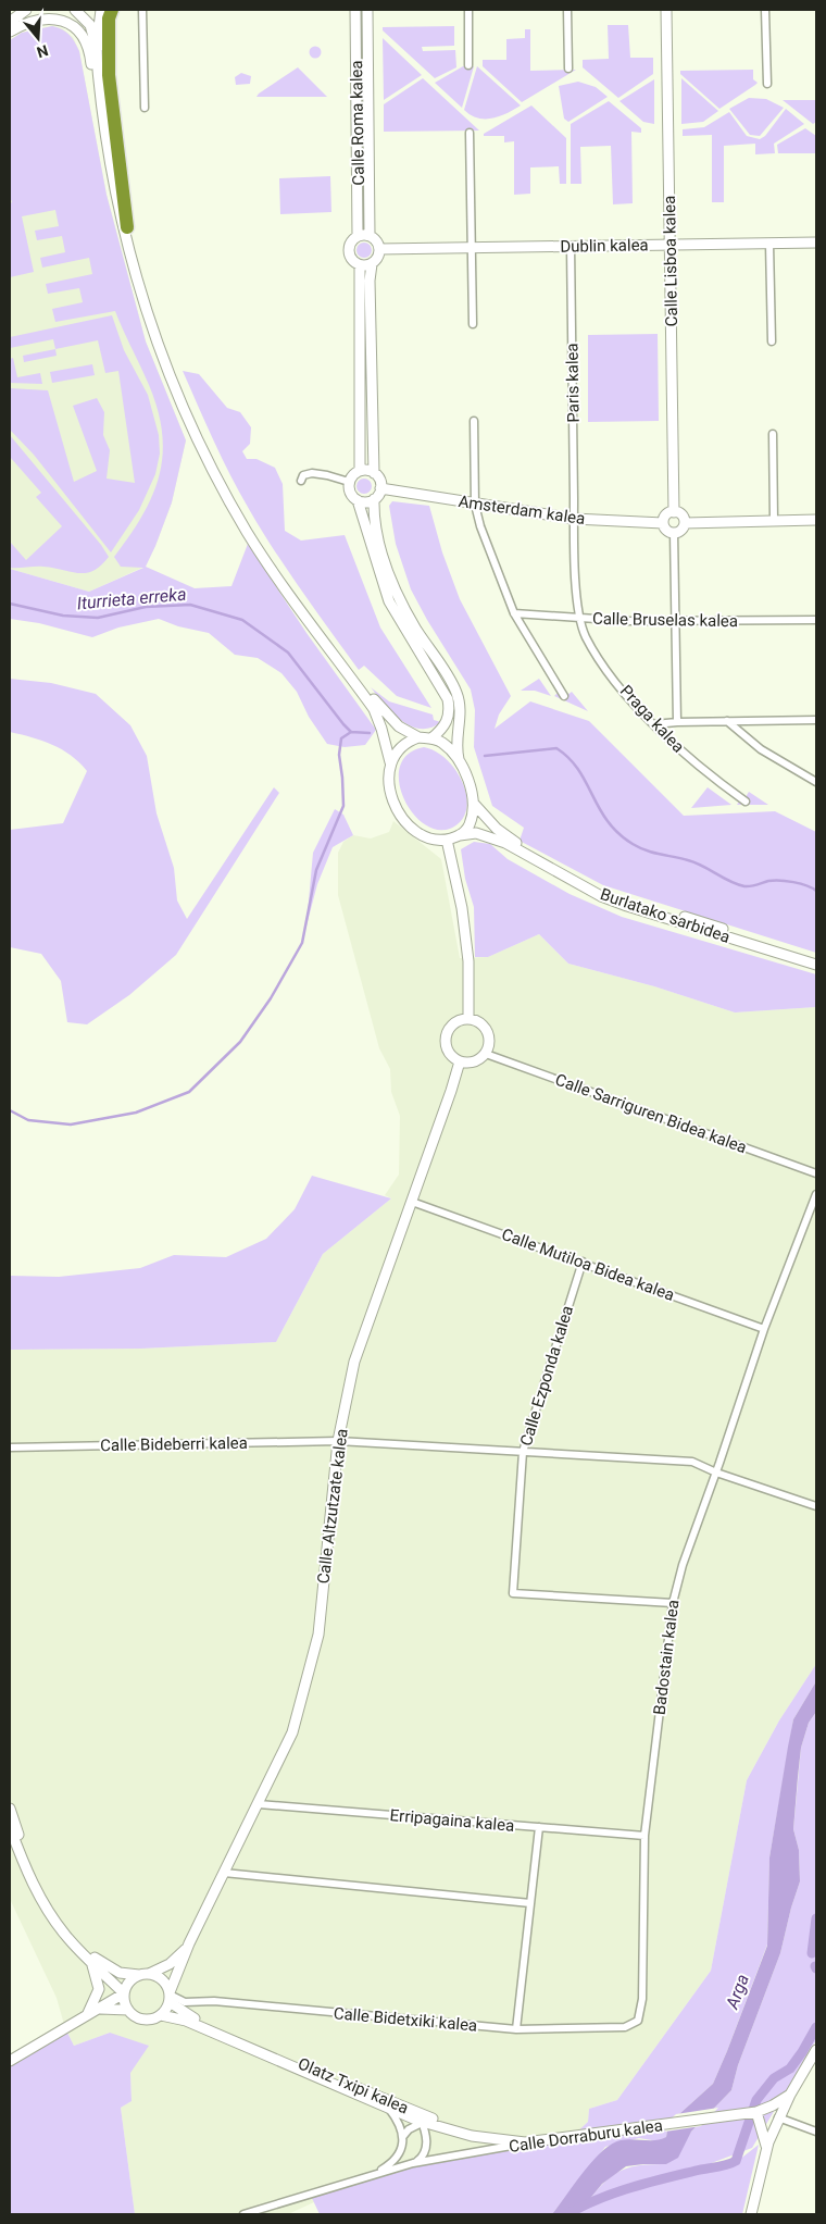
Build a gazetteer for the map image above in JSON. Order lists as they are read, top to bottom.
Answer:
{
  "streets": {
    "main road": [
      "Calle Roma kalea",
      "Dublin kalea",
      "Calle Lisboa kalea",
      "Amsterdam kalea",
      "Burlatako sarbidea",
      "Calle Altzutzate kalea",
      "Olatz Txipi kalea",
      "Calle Dorraburu kalea"
    ],
    "street": [
      "Paris kalea",
      "Calle Bruselas kalea",
      "Praga kalea",
      "Calle Sarriguren Bidea kalea",
      "Calle Mutiloa Bidea kalea",
      "Calle Ezponda kalea",
      "Calle Bideberri kalea",
      "Badostain kalea",
      "Erripagaina kalea",
      "Calle Bidetxiki kalea"
    ]
  },
  "crossings": [
    ["Calle Roma kalea", "Dublin kalea"],
    ["Dublin kalea", "Calle Lisboa kalea"],
    ["Dublin kalea", "Paris kalea"],
    ["Calle Lisboa kalea", "Amsterdam kalea"],
    ["Paris kalea", "Amsterdam kalea"],
    ["Paris kalea", "Calle Bruselas kalea"],
    ["Paris kalea", "Praga kalea"],
    ["Calle Bruselas kalea", "Praga kalea"],
    ["Calle Sarriguren Bidea kalea", "Calle Altzutzate kalea"],
    ["Calle Mutiloa Bidea kalea", "Calle Ezponda kalea"],
    ["Calle Mutiloa Bidea kalea", "Calle Altzutzate kalea"],
    ["Calle Mutiloa Bidea kalea", "Badostain kalea"],
    ["Calle Ezponda kalea", "Calle Bideberri kalea"],
    ["Calle Ezponda kalea", "Badostain kalea"],
    ["Calle Bideberri kalea", "Calle Altzutzate kalea"],
    ["Calle Bideberri kalea", "Badostain kalea"],
    ["Calle Altzutzate kalea", "Erripagaina kalea"],
    ["Calle Altzutzate kalea", "Calle Bidetxiki kalea"],
    ["Calle Altzutzate kalea", "Olatz Txipi kalea"],
    ["Badostain kalea", "Erripagaina kalea"],
    ["Badostain kalea", "Calle Bidetxiki kalea"],
    ["Calle Bidetxiki kalea", "Olatz Txipi kalea"],
    ["Olatz Txipi kalea", "Calle Dorraburu kalea"]
  ],
  "water": ["Iturrieta erreka", "Arga"],
  "north": "bottom"
}
